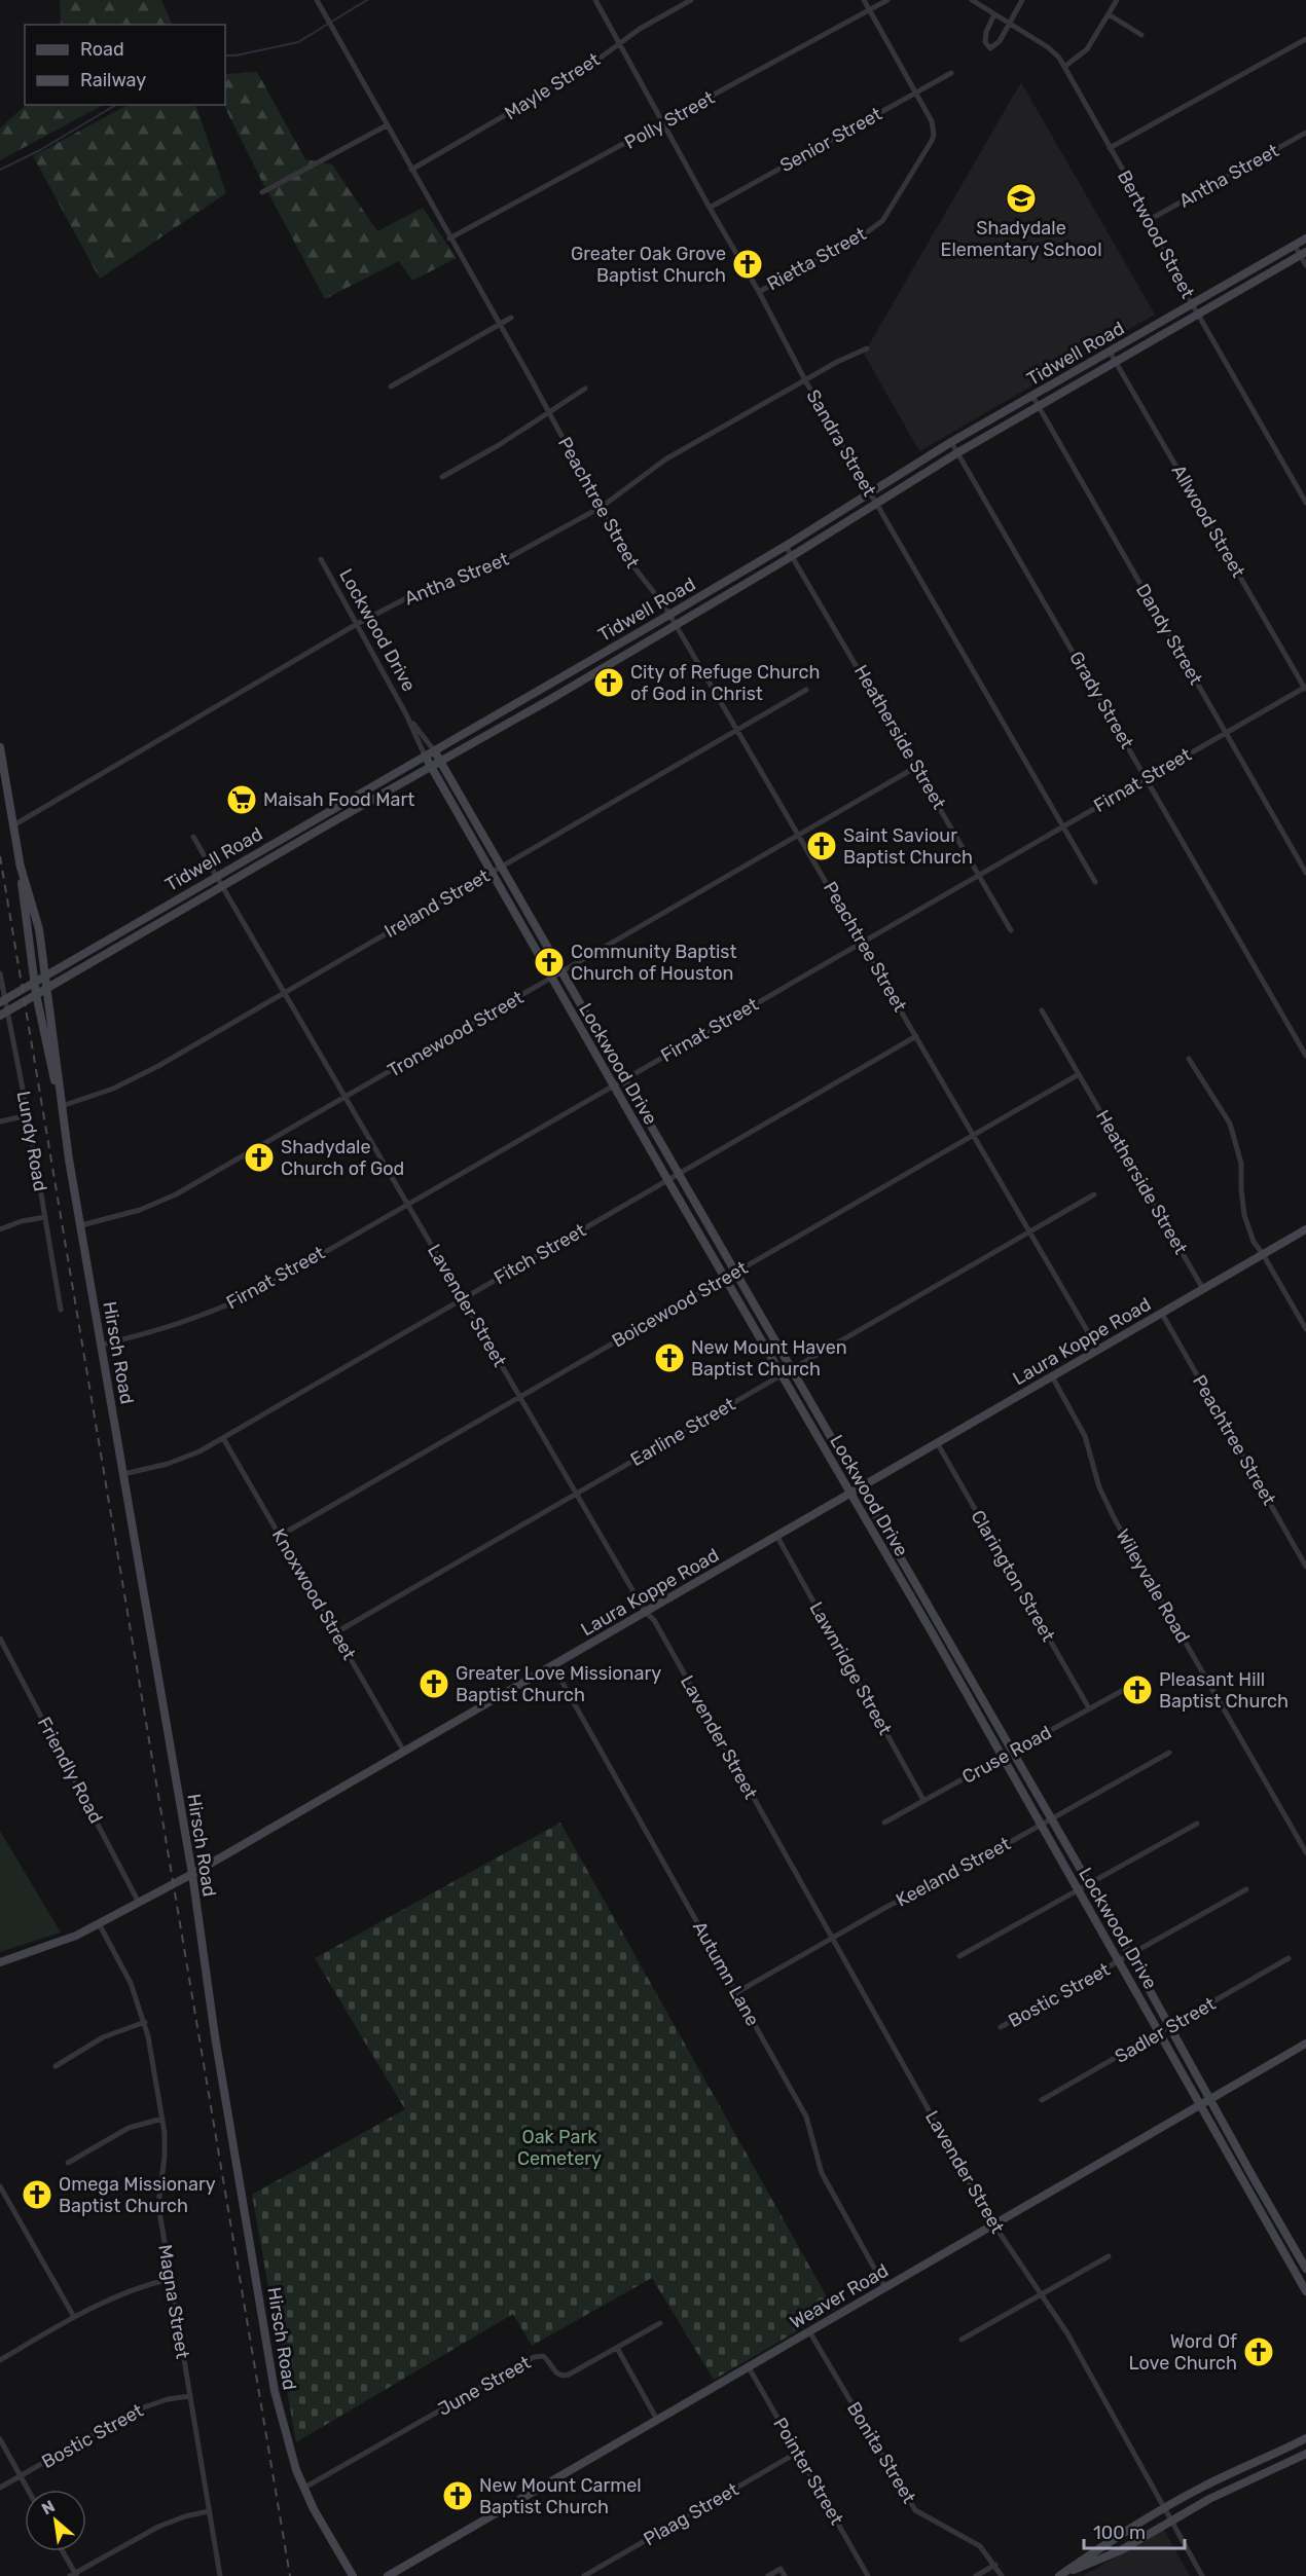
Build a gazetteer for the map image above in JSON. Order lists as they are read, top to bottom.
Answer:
{
  "streets": {
    "main road": [
      "Tidwell Road",
      "Lockwood Drive",
      "Laura Koppe Road",
      "Hirsch Road",
      "Weaver Road"
    ],
    "street": [
      "Mayle Street",
      "Polly Street",
      "Senior Street",
      "Antha Street",
      "Bertwood Street",
      "Rietta Street",
      "Sandra Street",
      "Peachtree Street",
      "Allwood Street",
      "Dandy Street",
      "Grady Street",
      "Heatherside Street",
      "Firnat Street",
      "Ireland Street",
      "Tronewood Street",
      "Lundy Road",
      "Fitch Street",
      "Boicewood Street",
      "Lavender Street",
      "Earline Street",
      "Clarington Street",
      "Wileyvale Road",
      "Knoxwood Street",
      "Lawnridge Street",
      "Cruse Road",
      "Friendly Road",
      "Keeland Street",
      "Autumn Lane",
      "Bostic Street",
      "Sadler Street",
      "Magna Street",
      "June Street",
      "Bonita Street",
      "Pointer Street",
      "Plaag Street"
    ]
  },
  "crossings": [
    ["Mayle Street", "Sandra Street"],
    ["Mayle Street", "Peachtree Street"],
    ["Polly Street", "Sandra Street"],
    ["Polly Street", "Peachtree Street"],
    ["Senior Street", "Rietta Street"],
    ["Senior Street", "Sandra Street"],
    ["Antha Street", "Bertwood Street"],
    ["Antha Street", "Sandra Street"],
    ["Antha Street", "Peachtree Street"],
    ["Antha Street", "Lockwood Drive"],
    ["Antha Street", "Hirsch Road"],
    ["Bertwood Street", "Tidwell Road"],
    ["Rietta Street", "Sandra Street"],
    ["Tidwell Road", "Sandra Street"],
    ["Tidwell Road", "Peachtree Street"],
    ["Tidwell Road", "Allwood Street"],
    ["Tidwell Road", "Lockwood Drive"],
    ["Tidwell Road", "Dandy Street"],
    ["Tidwell Road", "Grady Street"],
    ["Tidwell Road", "Heatherside Street"],
    ["Tidwell Road", "Lundy Road"],
    ["Tidwell Road", "Lavender Street"],
    ["Tidwell Road", "Hirsch Road"],
    ["Sandra Street", "Firnat Street"],
    ["Peachtree Street", "Firnat Street"],
    ["Peachtree Street", "Ireland Street"],
    ["Peachtree Street", "Tronewood Street"],
    ["Peachtree Street", "Fitch Street"],
    ["Peachtree Street", "Boicewood Street"],
    ["Peachtree Street", "Laura Koppe Road"],
    ["Peachtree Street", "Earline Street"],
    ["Allwood Street", "Firnat Street"],
    ["Lockwood Drive", "Firnat Street"],
    ["Lockwood Drive", "Ireland Street"],
    ["Lockwood Drive", "Tronewood Street"],
    ["Lockwood Drive", "Fitch Street"],
    ["Lockwood Drive", "Boicewood Street"],
    ["Lockwood Drive", "Laura Koppe Road"],
    ["Lockwood Drive", "Earline Street"],
    ["Lockwood Drive", "Cruse Road"],
    ["Lockwood Drive", "Keeland Street"],
    ["Lockwood Drive", "Bostic Street"],
    ["Lockwood Drive", "Sadler Street"],
    ["Lockwood Drive", "Weaver Road"],
    ["Dandy Street", "Firnat Street"],
    ["Grady Street", "Firnat Street"],
    ["Heatherside Street", "Firnat Street"],
    ["Heatherside Street", "Tronewood Street"],
    ["Heatherside Street", "Boicewood Street"],
    ["Heatherside Street", "Laura Koppe Road"],
    ["Firnat Street", "Lavender Street"],
    ["Firnat Street", "Hirsch Road"],
    ["Ireland Street", "Lavender Street"],
    ["Ireland Street", "Hirsch Road"],
    ["Tronewood Street", "Lavender Street"],
    ["Tronewood Street", "Hirsch Road"],
    ["Fitch Street", "Lavender Street"],
    ["Fitch Street", "Hirsch Road"],
    ["Fitch Street", "Knoxwood Street"],
    ["Boicewood Street", "Lavender Street"],
    ["Boicewood Street", "Knoxwood Street"],
    ["Lavender Street", "Laura Koppe Road"],
    ["Lavender Street", "Earline Street"],
    ["Lavender Street", "Keeland Street"],
    ["Lavender Street", "Weaver Road"],
    ["Laura Koppe Road", "Hirsch Road"],
    ["Laura Koppe Road", "Clarington Street"],
    ["Laura Koppe Road", "Wileyvale Road"],
    ["Laura Koppe Road", "Knoxwood Street"],
    ["Laura Koppe Road", "Lawnridge Street"],
    ["Laura Koppe Road", "Friendly Road"],
    ["Laura Koppe Road", "Autumn Lane"],
    ["Laura Koppe Road", "Magna Street"],
    ["Hirsch Road", "June Street"],
    ["Earline Street", "Knoxwood Street"],
    ["Clarington Street", "Cruse Road"],
    ["Lawnridge Street", "Cruse Road"],
    ["Keeland Street", "Autumn Lane"],
    ["Autumn Lane", "Weaver Road"],
    ["Bostic Street", "Magna Street"],
    ["Weaver Road", "Bonita Street"],
    ["Weaver Road", "Pointer Street"],
    ["Pointer Street", "Plaag Street"]
  ],
  "parks": ["Oak Park Cemetery"],
  "places": {
    "school or university": ["Shadydale Elementary School"],
    "church": [
      "Greater Oak Grove Baptist Church",
      "City of Refuge Church of God in Christ",
      "Saint Saviour Baptist Church",
      "Community Baptist Church of Houston",
      "Shadydale Church of God",
      "New Mount Haven Baptist Church",
      "Greater Love Missionary Baptist Church",
      "Pleasant Hill Baptist Church",
      "Omega Missionary Baptist Church",
      "Word Of Love Church",
      "New Mount Carmel Baptist Church"
    ],
    "supermarket": ["Maisah Food Mart"]
  },
  "legend": ["Road", "Railway"],
  "scale_bar": "100 m",
  "north": "top left"
}
